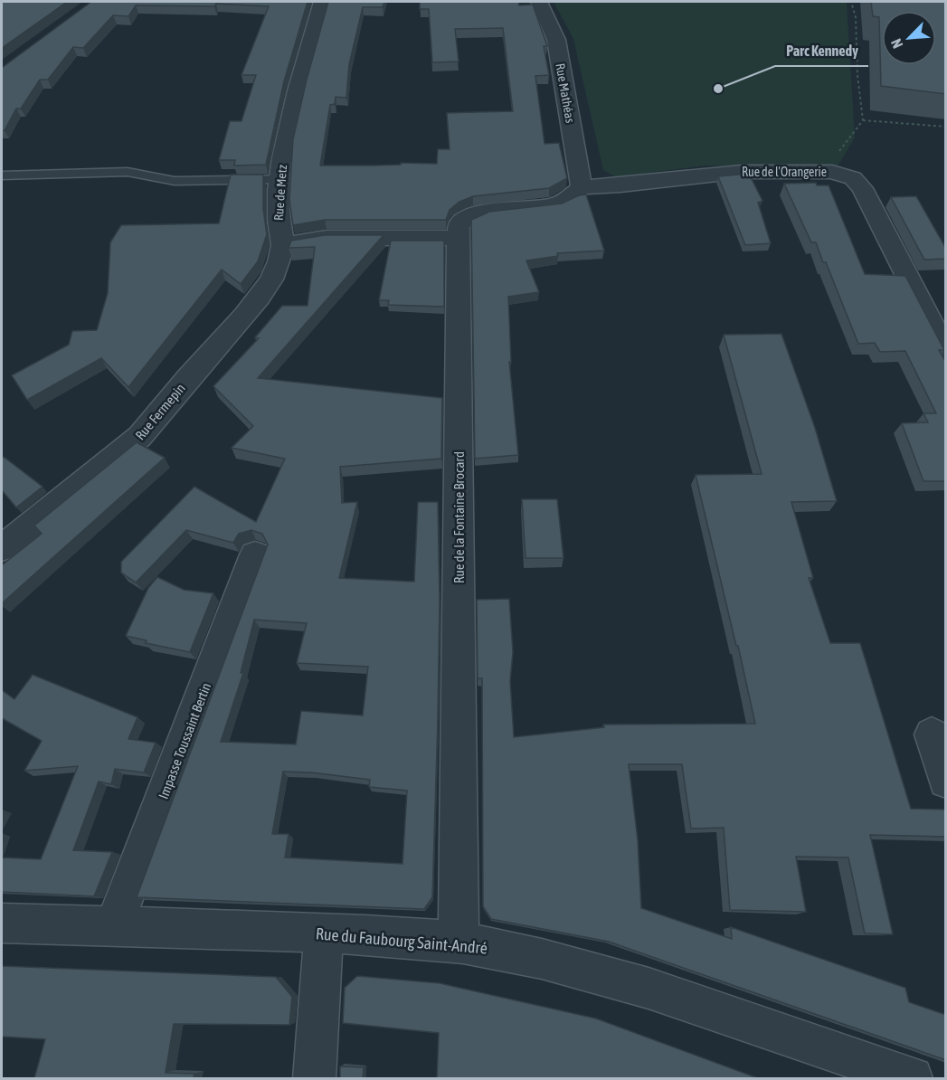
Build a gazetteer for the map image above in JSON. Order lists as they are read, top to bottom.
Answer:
{
  "streets": {
    "street": [
      "Rue Mathéas",
      "Rue de l'Orangerie",
      "Rue de Metz",
      "Rue Fermepin",
      "Rue de la Fontaine Brocard",
      "Impasse Toussaint Bertin",
      "Rue du Faubourg Saint-André"
    ]
  },
  "crossings": [
    ["Rue Mathéas", "Rue de l'Orangerie"],
    ["Rue Mathéas", "Rue de la Fontaine Brocard"],
    ["Rue de l'Orangerie", "Rue de la Fontaine Brocard"],
    ["Rue de Metz", "Rue Fermepin"],
    ["Rue de la Fontaine Brocard", "Rue du Faubourg Saint-André"],
    ["Impasse Toussaint Bertin", "Rue du Faubourg Saint-André"]
  ],
  "places": ["Parc Kennedy"],
  "north": "bottom left"
}
